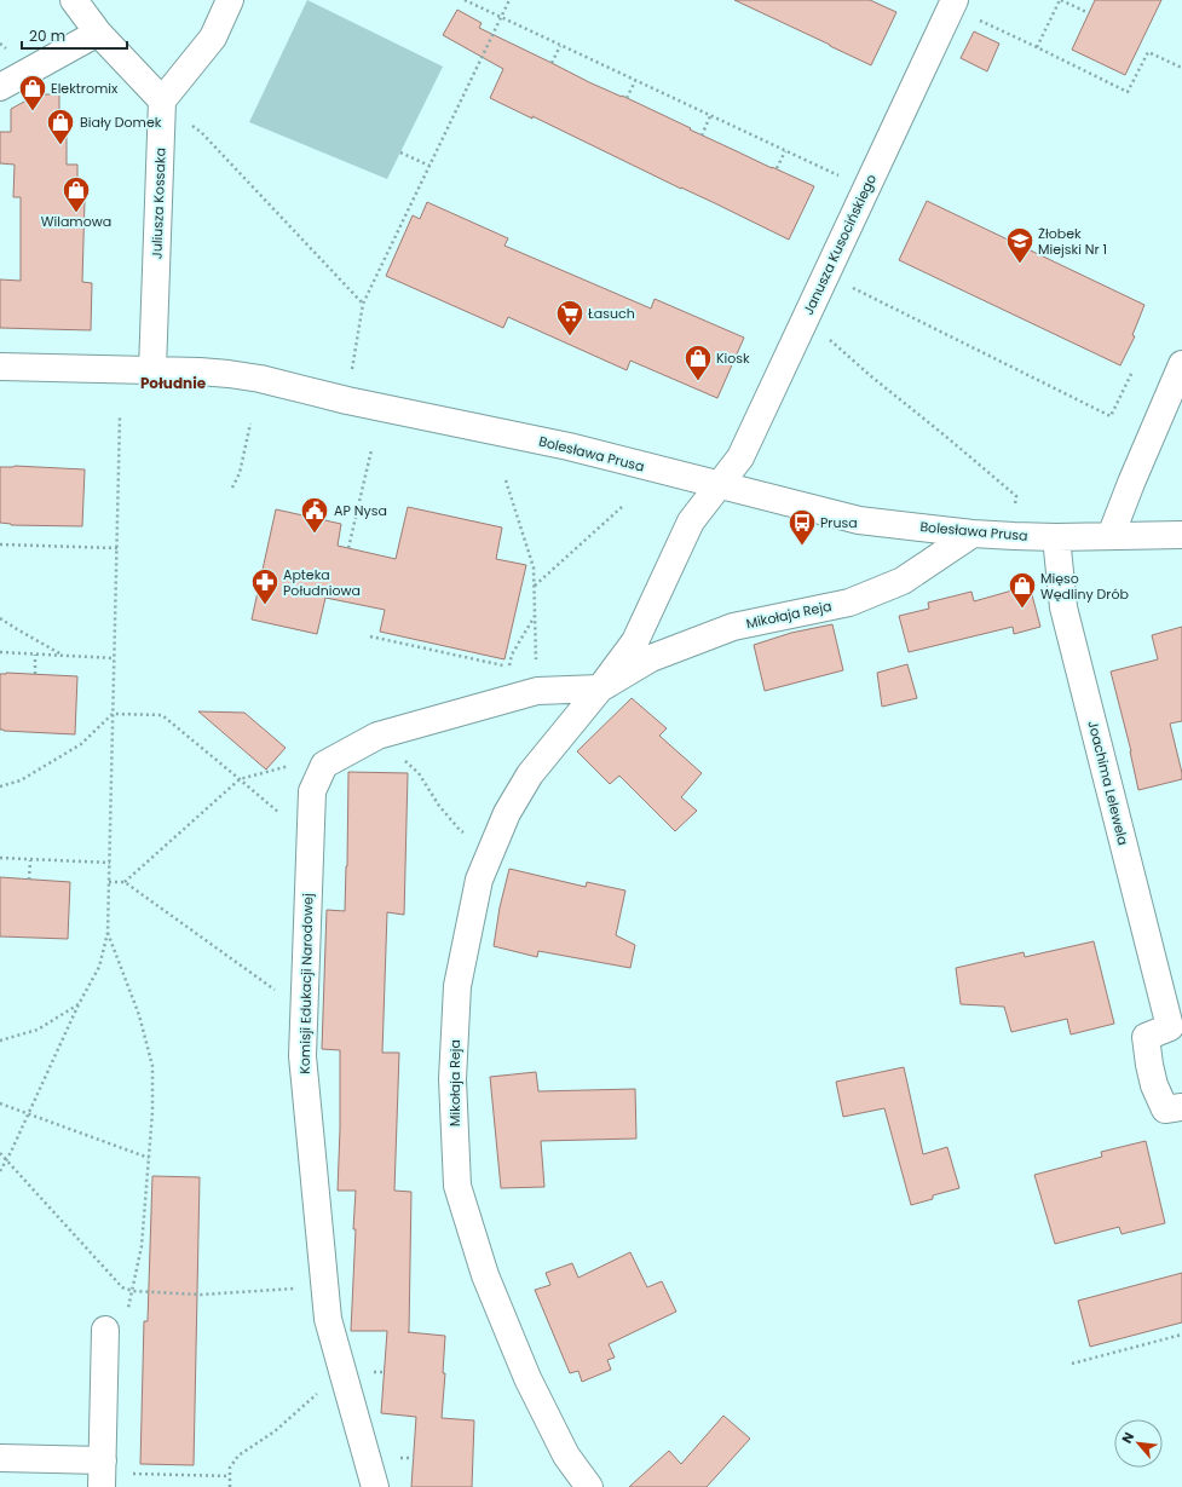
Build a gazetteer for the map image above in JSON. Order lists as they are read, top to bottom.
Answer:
{
  "streets": {
    "street": [
      "Juliusza Kossaka",
      "Janusza Kusocińskiego",
      "Bolesława Prusa",
      "Mikołaja Reja",
      "Joachima Lelewela",
      "Komisji Edukacji Narodowej"
    ]
  },
  "crossings": [
    ["Juliusza Kossaka", "Bolesława Prusa"],
    ["Janusza Kusocińskiego", "Bolesława Prusa"],
    ["Janusza Kusocińskiego", "Mikołaja Reja"],
    ["Bolesława Prusa", "Mikołaja Reja"],
    ["Bolesława Prusa", "Joachima Lelewela"]
  ],
  "districts": ["Południe"],
  "places": {
    "shop": [
      "Elektromix",
      "Biały Domek",
      "Wilamowa",
      "Kiosk",
      "Mięso Wędliny Drób"
    ],
    "school or university": ["Żłobek Miejski Nr 1"],
    "supermarket": ["Łasuch"],
    "public building": ["AP Nysa"],
    "bus stop": ["Prusa"],
    "pharmacy": ["Apteka Południowa"]
  },
  "scale_bar": "20 m",
  "north": "top left"
}
